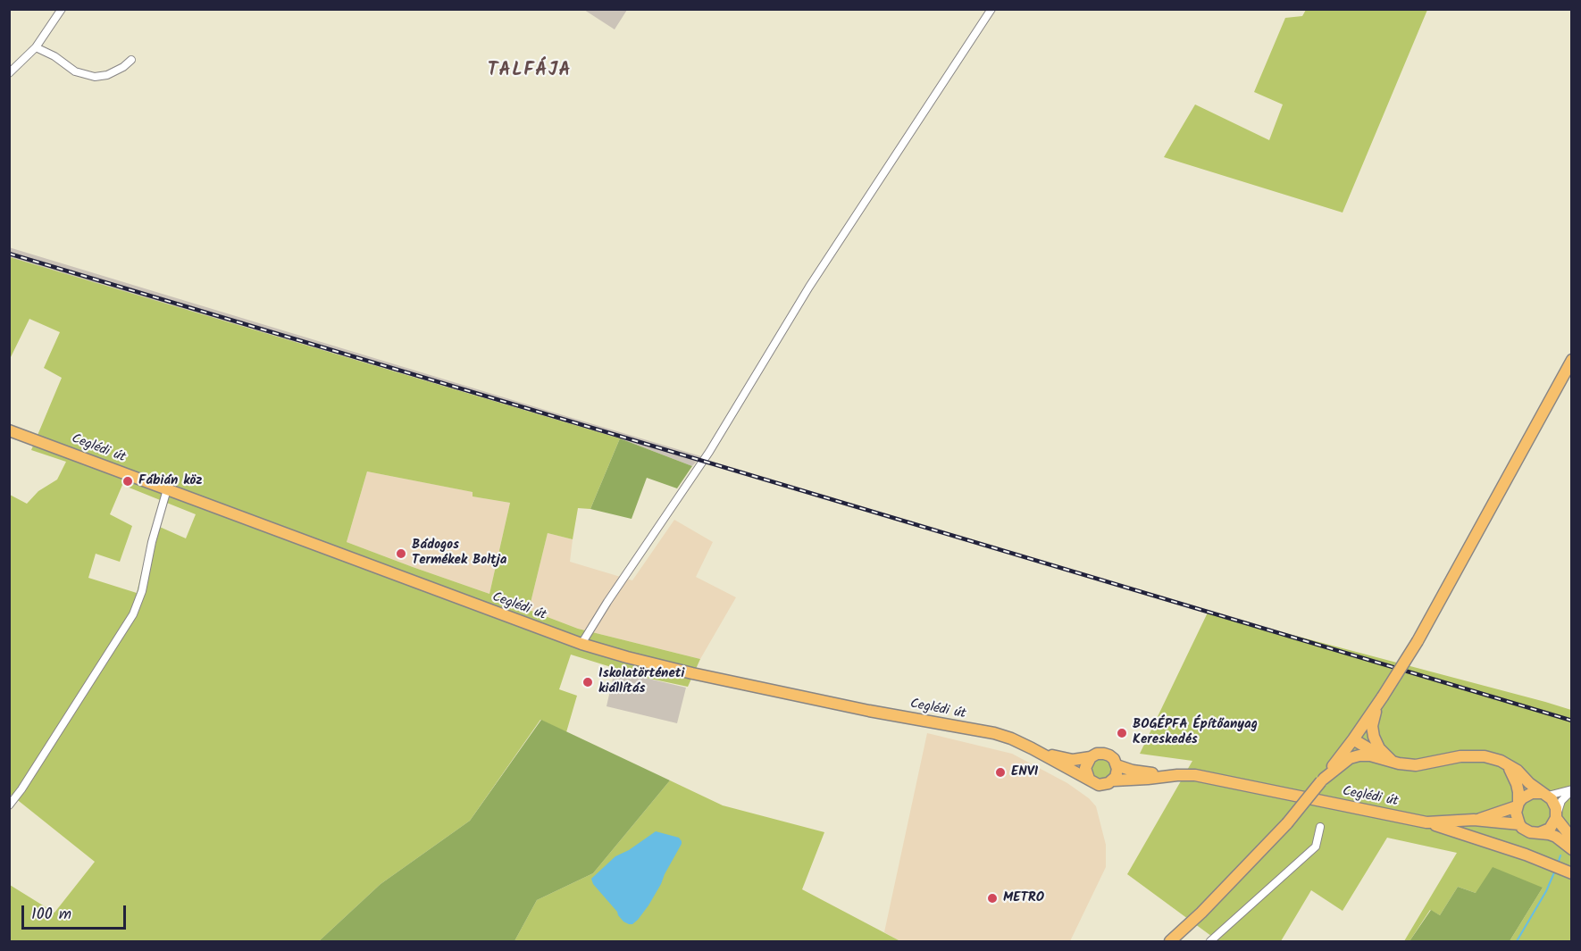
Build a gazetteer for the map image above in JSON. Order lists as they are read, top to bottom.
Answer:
{
  "streets": {
    "main road": ["Ceglédi út"]
  },
  "districts": ["TALFÁJA"],
  "places": [
    "Fábián köz",
    "Bádogos Termékek Boltja",
    "Iskolatörténeti kiállítás",
    "BOGÉPFA Építőanyag Kereskedés",
    "ENVI",
    "METRO"
  ],
  "scale_bar": "100 m"
}
